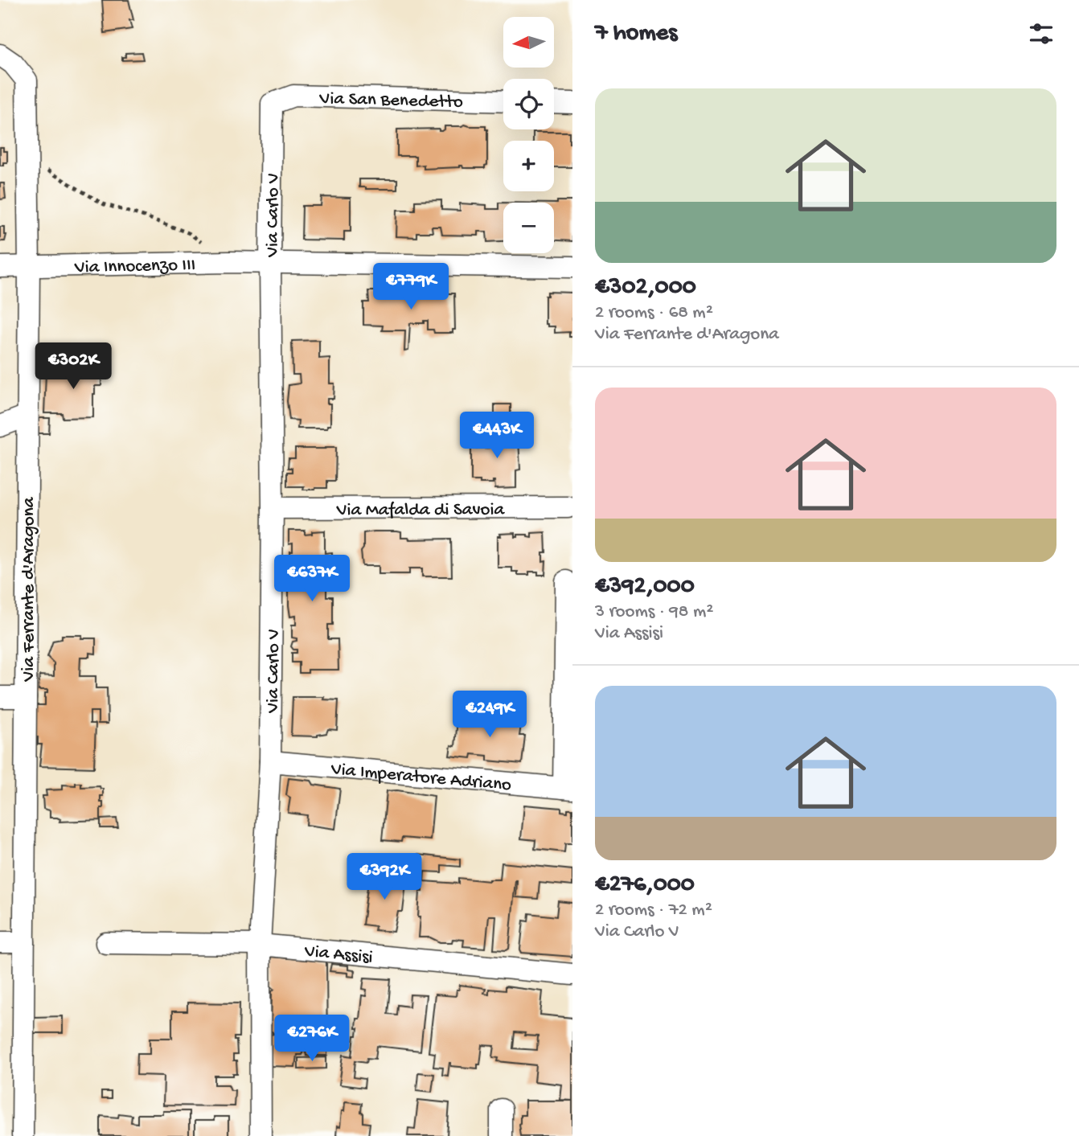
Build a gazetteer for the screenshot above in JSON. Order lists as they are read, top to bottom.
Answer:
{
  "streets": {
    "street": [
      "Via San Benedetto",
      "Via Carlo V",
      "Via Innocenzo III",
      "Via Mafalda di Savoia",
      "Via Ferrante d'Aragona",
      "Via Imperatore Adriano",
      "Via Assisi"
    ]
  },
  "crossings": [
    ["Via San Benedetto", "Via Carlo V"],
    ["Via Carlo V", "Via Innocenzo III"],
    ["Via Carlo V", "Via Mafalda di Savoia"],
    ["Via Carlo V", "Via Imperatore Adriano"],
    ["Via Carlo V", "Via Assisi"],
    ["Via Innocenzo III", "Via Ferrante d'Aragona"]
  ],
  "north": "left",
  "page": {
    "heading": "7 homes",
    "map_buttons": ["+", "−"],
    "list": [
      {
        "name": "€302,000",
        "note": "2 rooms · 68 m² · Via Ferrante d'Aragona"
      },
      {
        "name": "€392,000",
        "note": "3 rooms · 98 m² · Via Assisi"
      },
      {
        "name": "€276,000",
        "note": "2 rooms · 72 m² · Via Carlo V"
      }
    ],
    "price": [
      "€779K",
      "€302K",
      "€443K",
      "€637K",
      "€249K",
      "€392K",
      "€276K"
    ]
  }
}
